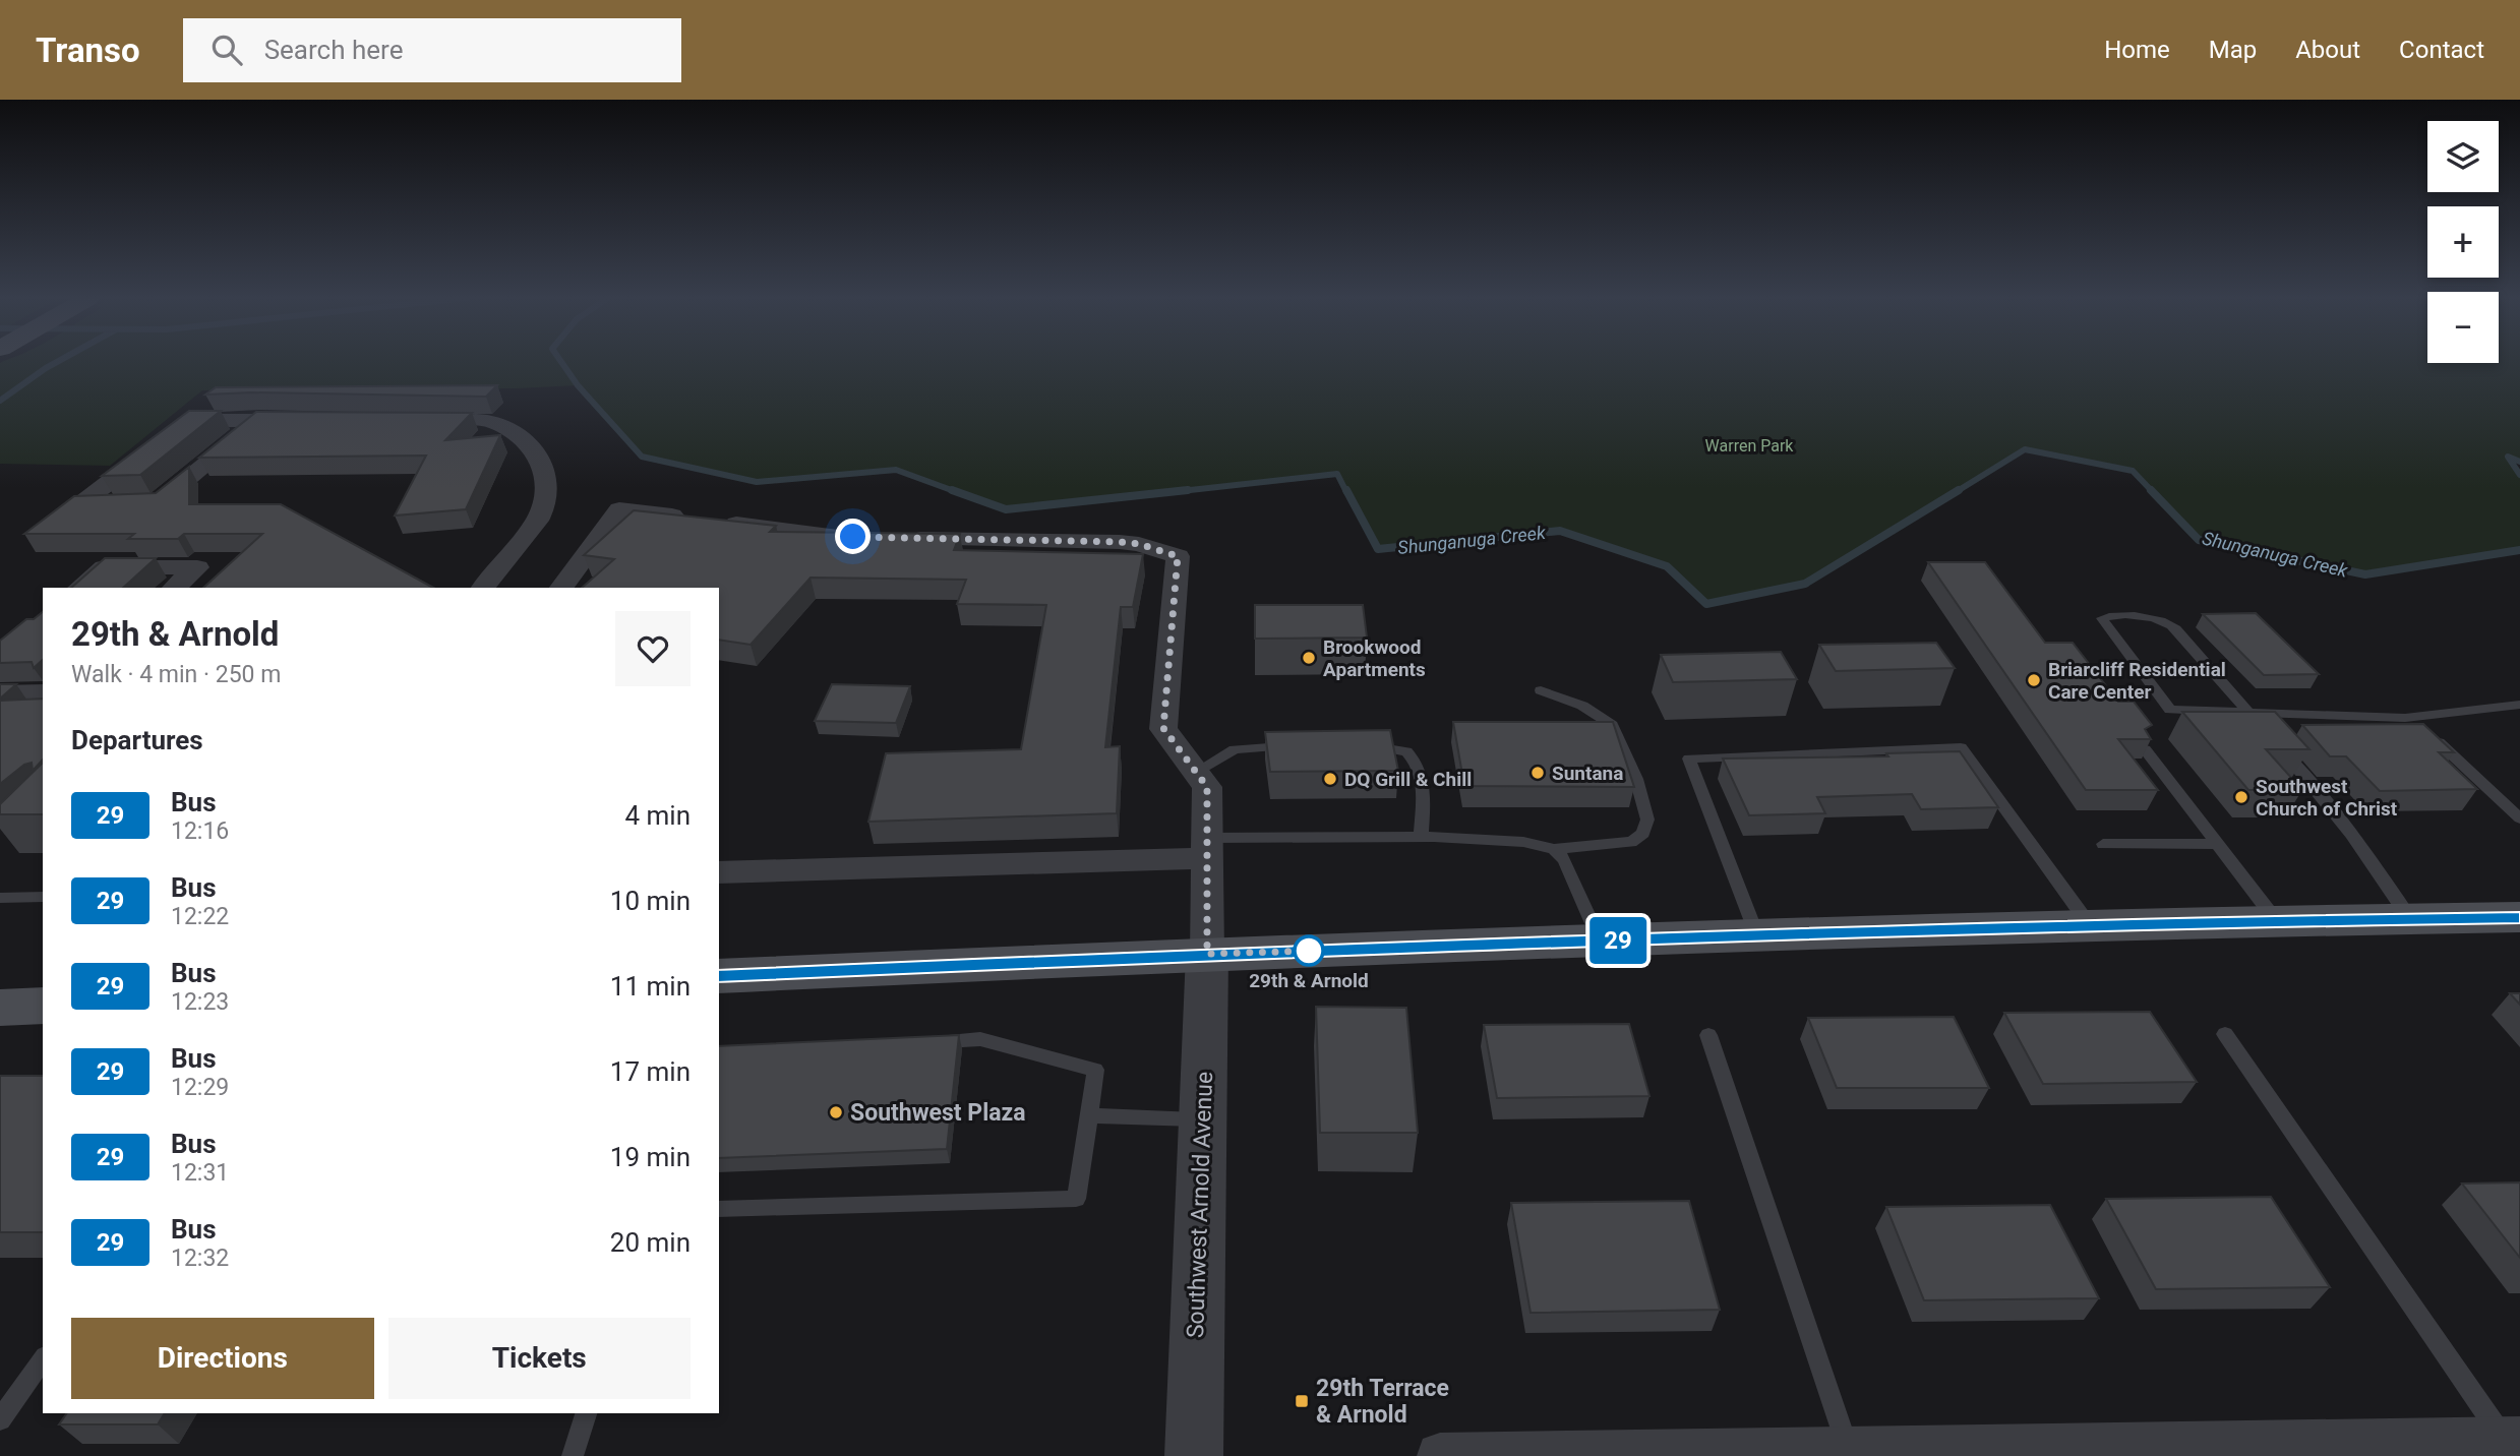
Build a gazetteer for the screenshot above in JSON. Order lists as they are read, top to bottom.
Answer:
{
  "streets": {
    "street": ["Southwest Arnold Avenue"]
  },
  "water": ["Shunganuga Creek"],
  "parks": ["Warren Park"],
  "places": {
    "other": [
      "Brookwood Apartments",
      "Briarcliff Residential Care Center",
      "Suntana",
      "DQ Grill & Chill",
      "Southwest Church of Christ",
      "29th & Arnold",
      "Southwest Plaza"
    ],
    "transit": ["29th Terrace & Arnold"]
  },
  "lines": ["bus line 29"],
  "page": {
    "header": "Transo",
    "search": "Search here",
    "nav": [
      "Home",
      "Map",
      "About",
      "Contact"
    ],
    "on_map": "29",
    "map_buttons": ["+", "−"],
    "heading": [
      ["29th & Arnold", "Walk · 4 min · 250 m"],
      "Departures"
    ],
    "list": [
      {
        "mark": "29",
        "name": "Bus",
        "note": "12:16",
        "value": "4 min"
      },
      {
        "mark": "29",
        "name": "Bus",
        "note": "12:22",
        "value": "10 min"
      },
      {
        "mark": "29",
        "name": "Bus",
        "note": "12:23",
        "value": "11 min"
      },
      {
        "mark": "29",
        "name": "Bus",
        "note": "12:29",
        "value": "17 min"
      },
      {
        "mark": "29",
        "name": "Bus",
        "note": "12:31",
        "value": "19 min"
      },
      {
        "mark": "29",
        "name": "Bus",
        "note": "12:32",
        "value": "20 min"
      }
    ],
    "buttons": ["Directions", "Tickets"]
  }
}
